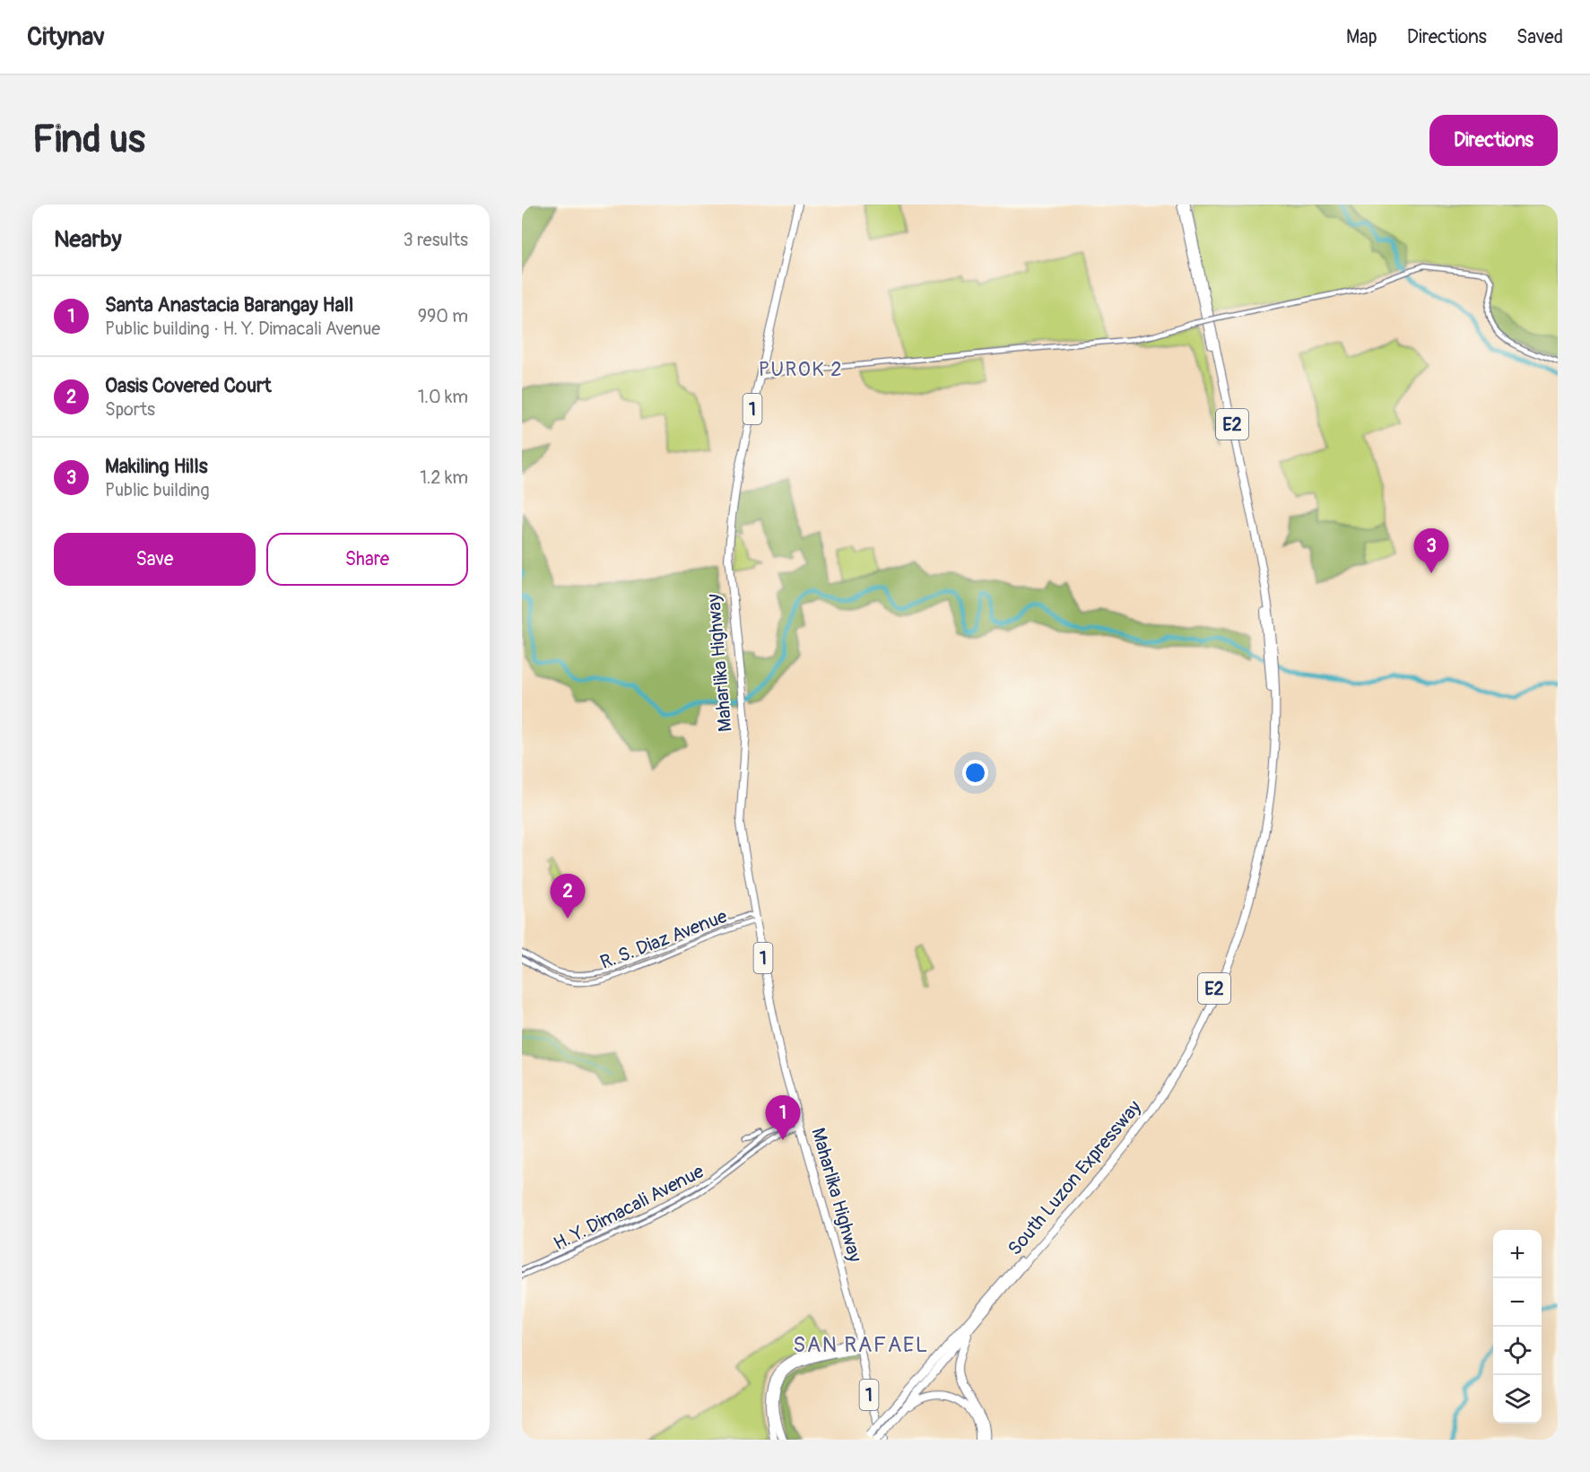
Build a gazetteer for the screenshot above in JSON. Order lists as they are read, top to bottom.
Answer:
{
  "streets": {
    "highway": [
      "1",
      "E2",
      "Maharlika Highway",
      "South Luzon Expressway"
    ],
    "street": ["R. S. Diaz Avenue", "H. Y. Dimacali Avenue"]
  },
  "crossings": [
    ["E2", "South Luzon Expressway"],
    ["Maharlika Highway", "R. S. Diaz Avenue"],
    ["Maharlika Highway", "H. Y. Dimacali Avenue"]
  ],
  "districts": ["PUROK 2", "SAN RAFAEL"],
  "page": {
    "header": "Citynav",
    "nav": ["Map", "Directions", "Saved"],
    "buttons": [
      "Directions",
      ["Save", "Share"]
    ],
    "title": "Find us",
    "heading": ["Nearby", "3 results"],
    "list": [
      {
        "mark": "1",
        "name": "Santa Anastacia Barangay Hall",
        "note": "Public building · H. Y. Dimacali Avenue",
        "value": "990 m"
      },
      {
        "mark": "2",
        "name": "Oasis Covered Court",
        "note": "Sports",
        "value": "1.0 km"
      },
      {
        "mark": "3",
        "name": "Makiling Hills",
        "note": "Public building",
        "value": "1.2 km"
      }
    ],
    "pins": ["3", "2", "1"],
    "map_buttons": ["+", "−"]
  }
}
